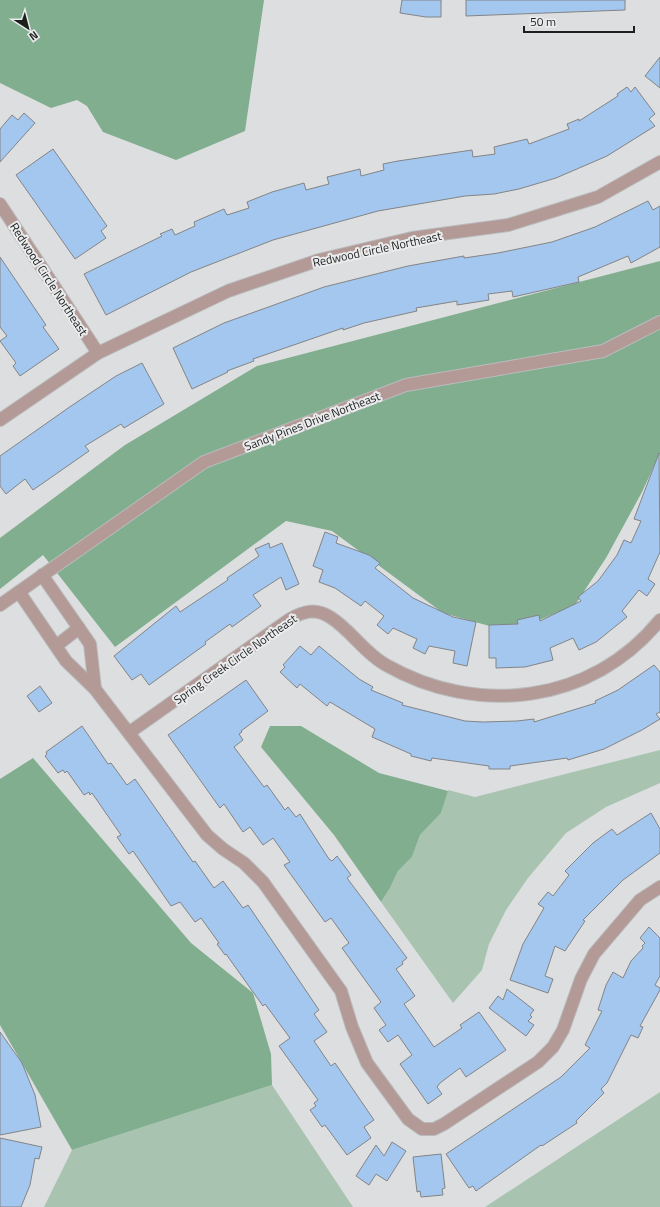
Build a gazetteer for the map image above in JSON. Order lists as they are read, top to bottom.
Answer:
{
  "streets": {
    "street": ["Redwood Circle Northeast", "Sandy Pines Drive Northeast", "Spring Creek Circle Northeast"]
  },
  "scale_bar": "50 m",
  "north": "bottom right"
}
